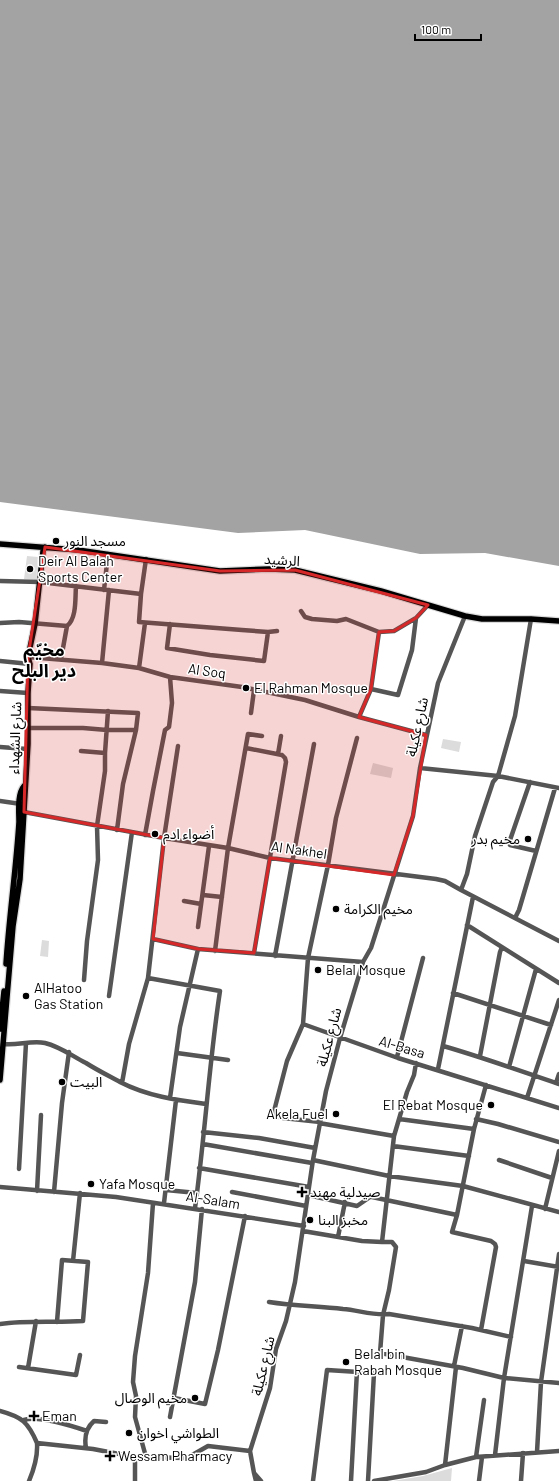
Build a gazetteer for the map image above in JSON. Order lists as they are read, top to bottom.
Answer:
{
  "streets": {
    "main road": ["الرشيد", "شارع الشهداء"],
    "street": [
      "Al Soq",
      "شارع عكيلة",
      "Al Nakhel",
      "Al-Basa",
      "Al-Salam"
    ]
  },
  "crossings": [
    ["الرشيد", "شارع عكيلة"],
    ["الرشيد", "شارع الشهداء"],
    ["Al Soq", "شارع عكيلة"],
    ["Al Soq", "شارع الشهداء"],
    ["شارع عكيلة", "Al Nakhel"],
    ["شارع عكيلة", "Al-Basa"],
    ["شارع عكيلة", "Al-Salam"],
    ["شارع الشهداء", "Al Nakhel"]
  ],
  "districts": ["مخيّم دير البلح"],
  "places": {
    "other": [
      "مسجد النور",
      "Deir Al Balah Sports Center",
      "El Rahman Mosque",
      "أضواء ادم",
      "مخيم بدر",
      "مخيم الكرامة",
      "Belal Mosque",
      "AlHatoo Gas Station",
      "البيت",
      "El Rebat Mosque",
      "Akela Fuel",
      "Yafa Mosque",
      "مخبز البنا",
      "Belal bin Rabah Mosque",
      "مخيم الوصال",
      "الطواشي اخوان"
    ],
    "health": ["صيدلية مهند", "Eman", "Wessam Pharmacy"]
  },
  "scale_bar": "100 m"
}
